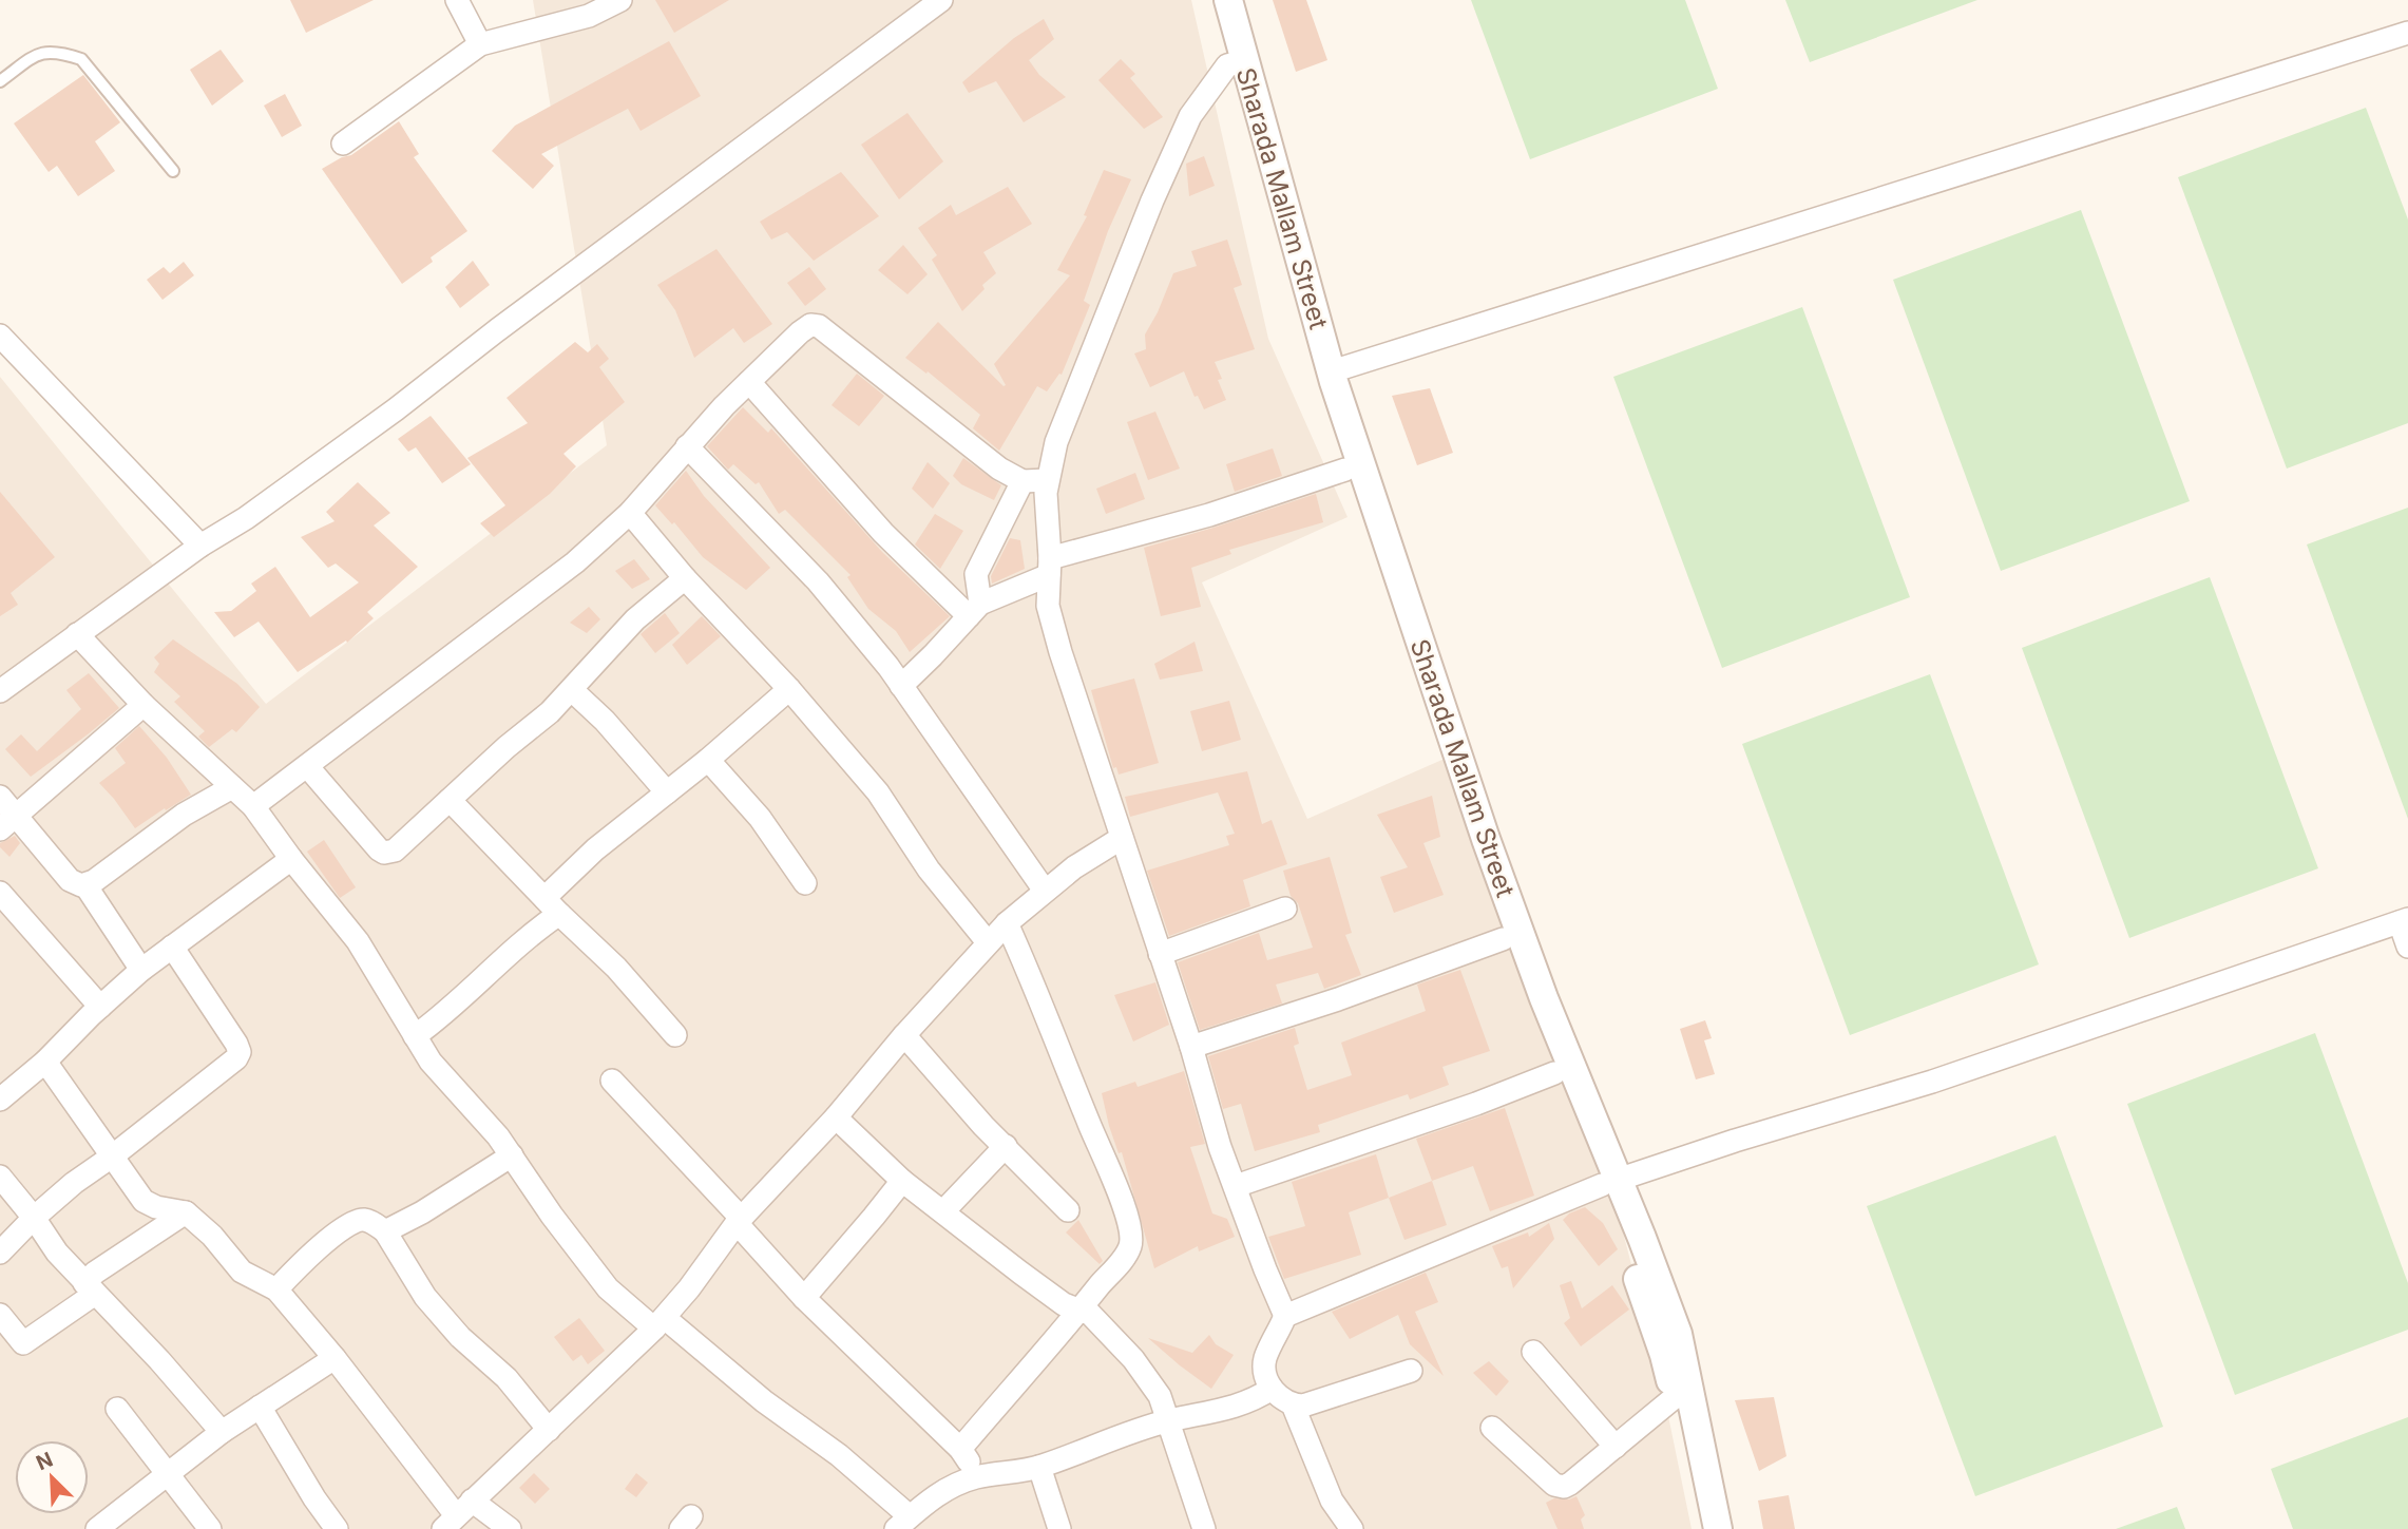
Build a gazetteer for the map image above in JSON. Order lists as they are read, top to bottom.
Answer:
{
  "streets": {
    "street": ["Sharada Mallam Street"]
  },
  "north": "top left"
}
